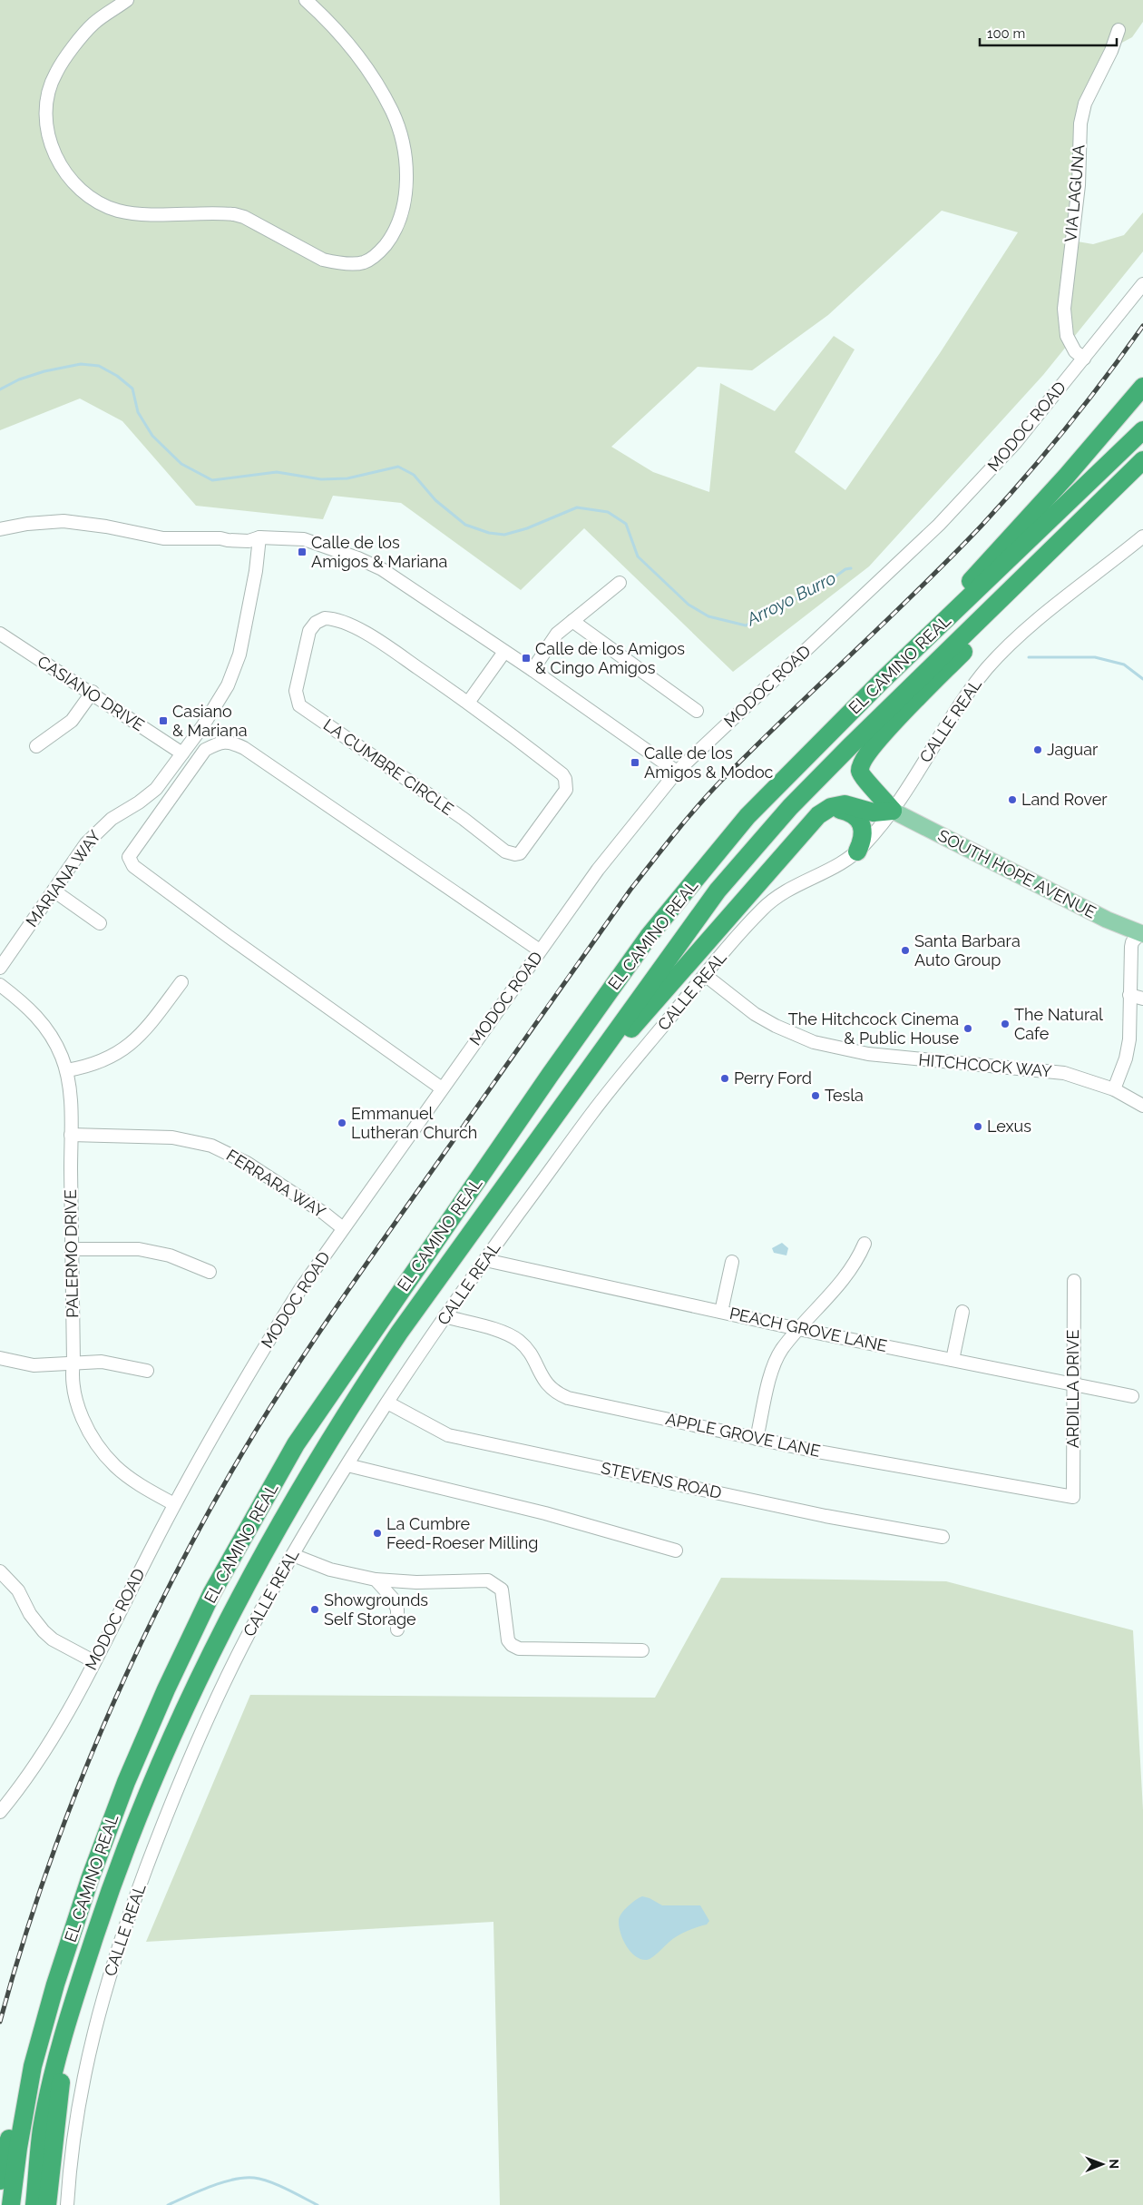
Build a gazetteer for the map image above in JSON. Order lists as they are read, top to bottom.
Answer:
{
  "streets": {
    "highway": ["EL CAMINO REAL"],
    "main road": ["SOUTH HOPE AVENUE"],
    "street": [
      "VIA LAGUNA",
      "MODOC ROAD",
      "CASIANO DRIVE",
      "CALLE REAL",
      "LA CUMBRE CIRCLE",
      "MARIANA WAY",
      "HITCHCOCK WAY",
      "FERRARA WAY",
      "PALERMO DRIVE",
      "PEACH GROVE LANE",
      "ARDILLA DRIVE",
      "APPLE GROVE LANE",
      "STEVENS ROAD"
    ]
  },
  "crossings": [
    ["VIA LAGUNA", "MODOC ROAD"],
    ["MODOC ROAD", "FERRARA WAY"],
    ["MODOC ROAD", "PALERMO DRIVE"],
    ["CASIANO DRIVE", "MARIANA WAY"],
    ["CALLE REAL", "SOUTH HOPE AVENUE"],
    ["CALLE REAL", "HITCHCOCK WAY"],
    ["CALLE REAL", "PEACH GROVE LANE"],
    ["CALLE REAL", "APPLE GROVE LANE"],
    ["CALLE REAL", "STEVENS ROAD"],
    ["FERRARA WAY", "PALERMO DRIVE"],
    ["PEACH GROVE LANE", "ARDILLA DRIVE"],
    ["ARDILLA DRIVE", "APPLE GROVE LANE"]
  ],
  "water": ["Arroyo Burro"],
  "places": {
    "transit": [
      "Calle de los Amigos & Mariana",
      "Calle de los Amigos & Cingo Amigos",
      "Casiano & Mariana",
      "Calle de los Amigos & Modoc"
    ],
    "other": [
      "Jaguar",
      "Land Rover",
      "Santa Barbara Auto Group",
      "The Natural Cafe",
      "The Hitchcock Cinema & Public House",
      "Perry Ford",
      "Tesla",
      "Emmanuel Lutheran Church",
      "Lexus",
      "La Cumbre Feed-Roeser Milling",
      "Showgrounds Self Storage"
    ]
  },
  "scale_bar": "100 m",
  "north": "right"
}
